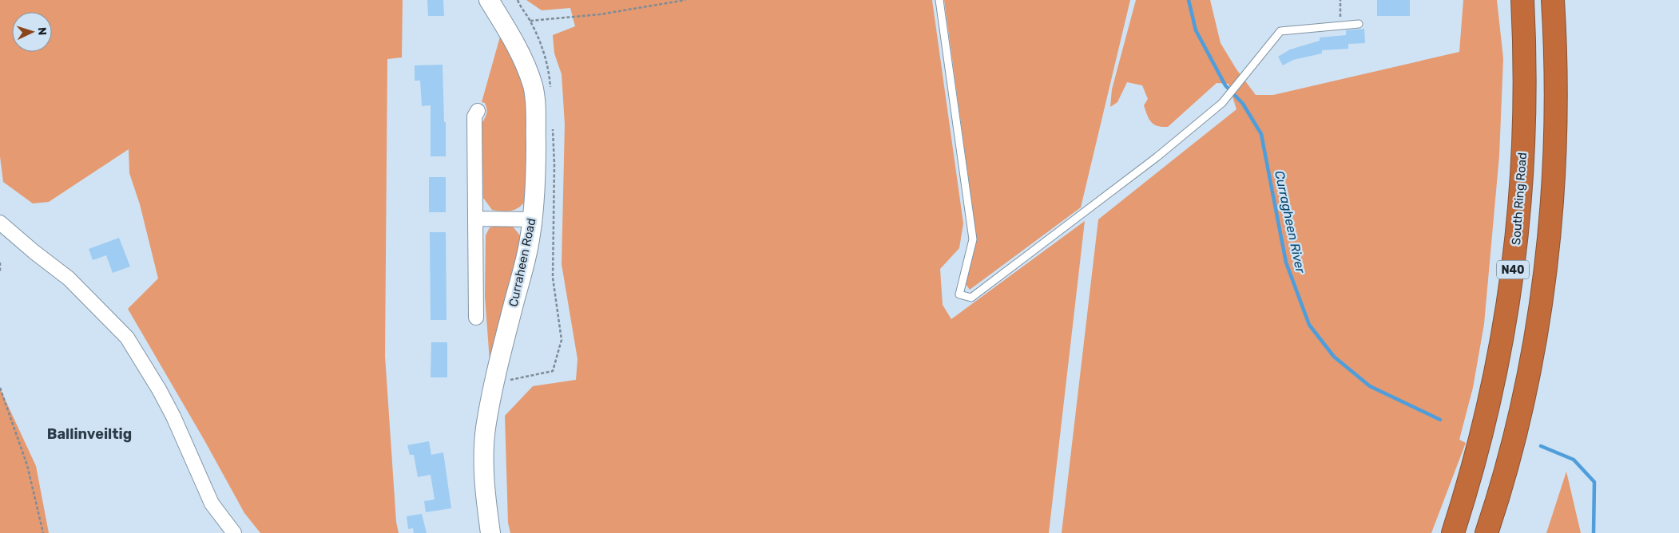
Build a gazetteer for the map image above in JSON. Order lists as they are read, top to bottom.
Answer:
{
  "streets": {
    "highway": ["South Ring Road", "N40"],
    "street": ["Curraheen Road"]
  },
  "districts": ["Ballinveiltig"],
  "water": ["Curragheen River"],
  "north": "right"
}
